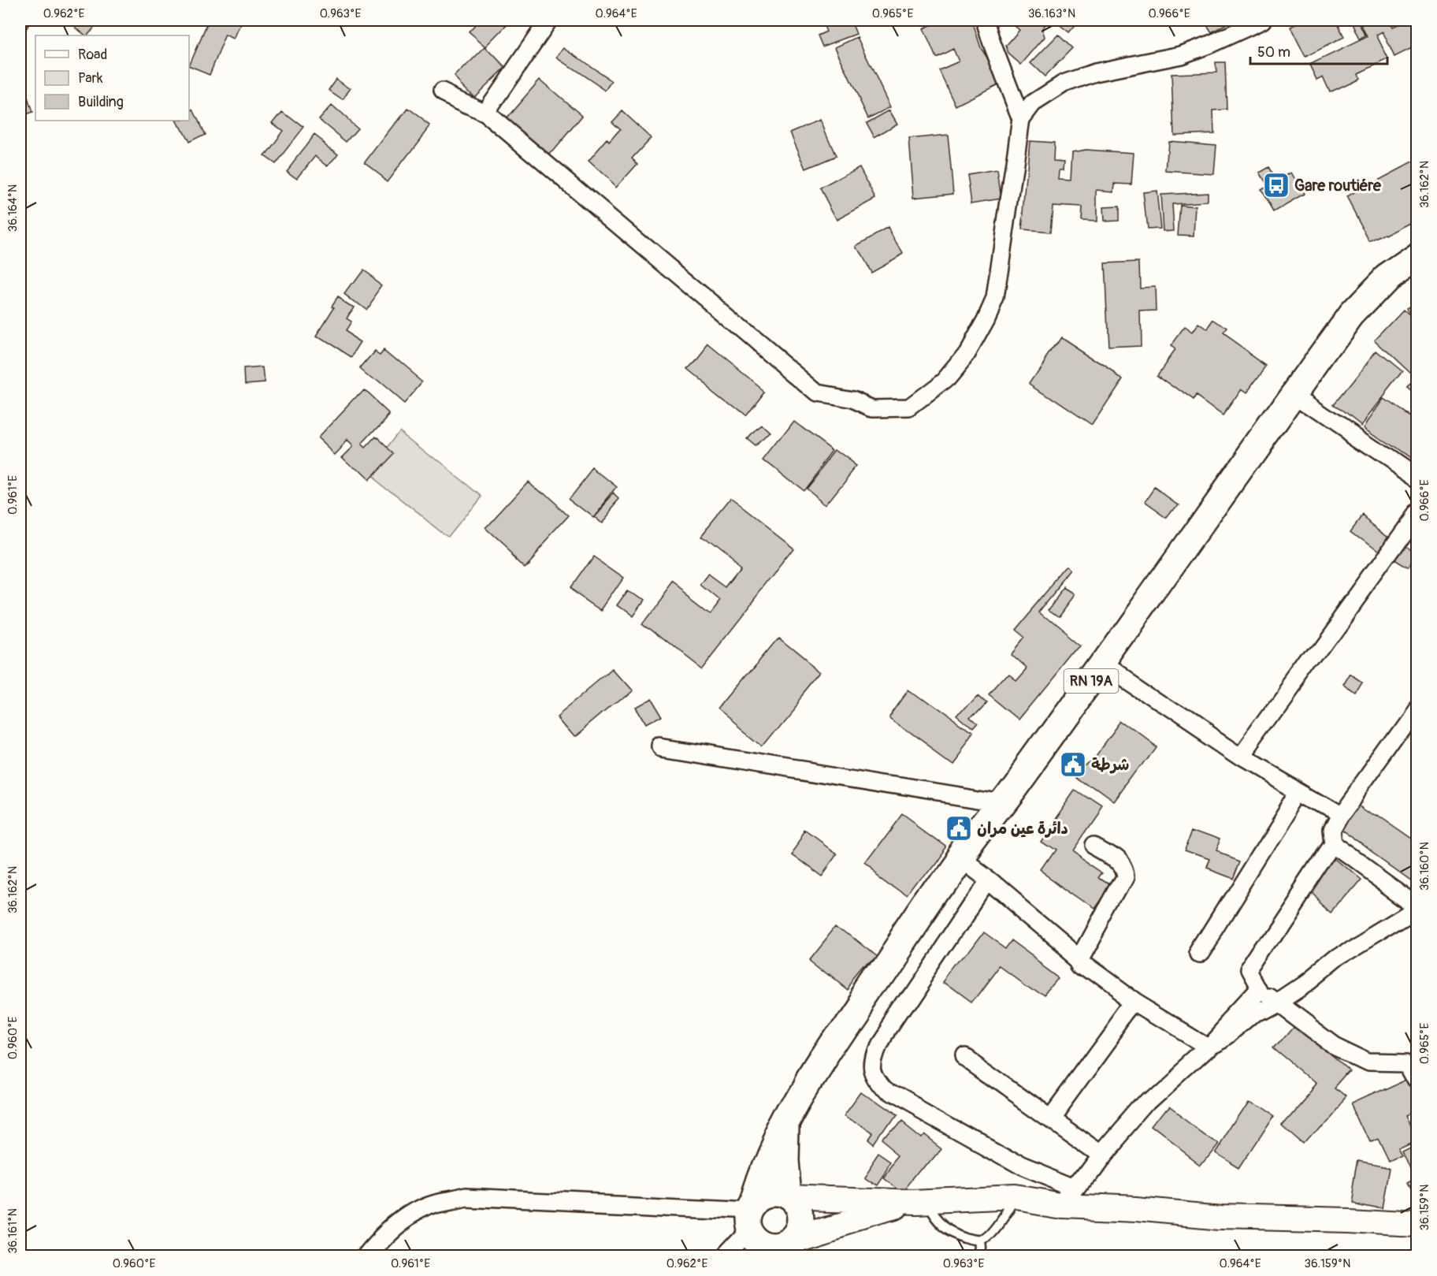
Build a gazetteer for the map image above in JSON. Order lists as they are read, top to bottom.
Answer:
{
  "streets": {
    "main road": ["RN 19A"]
  },
  "places": {
    "bus stop": ["Gare routiére"],
    "public building": ["شرطة", "دائرة عين مران"]
  },
  "legend": ["Road", "Park", "Building"],
  "scale_bar": "50 m",
  "coordinates": [
    "0.962°E",
    "0.963°E",
    "0.964°E",
    "0.965°E",
    "36.163°N",
    "0.966°E",
    "36.162°N",
    "36.164°N",
    "0.961°E",
    "36.160°N",
    "0.960°E",
    "36.159°N",
    "36.161°N"
  ]
}
